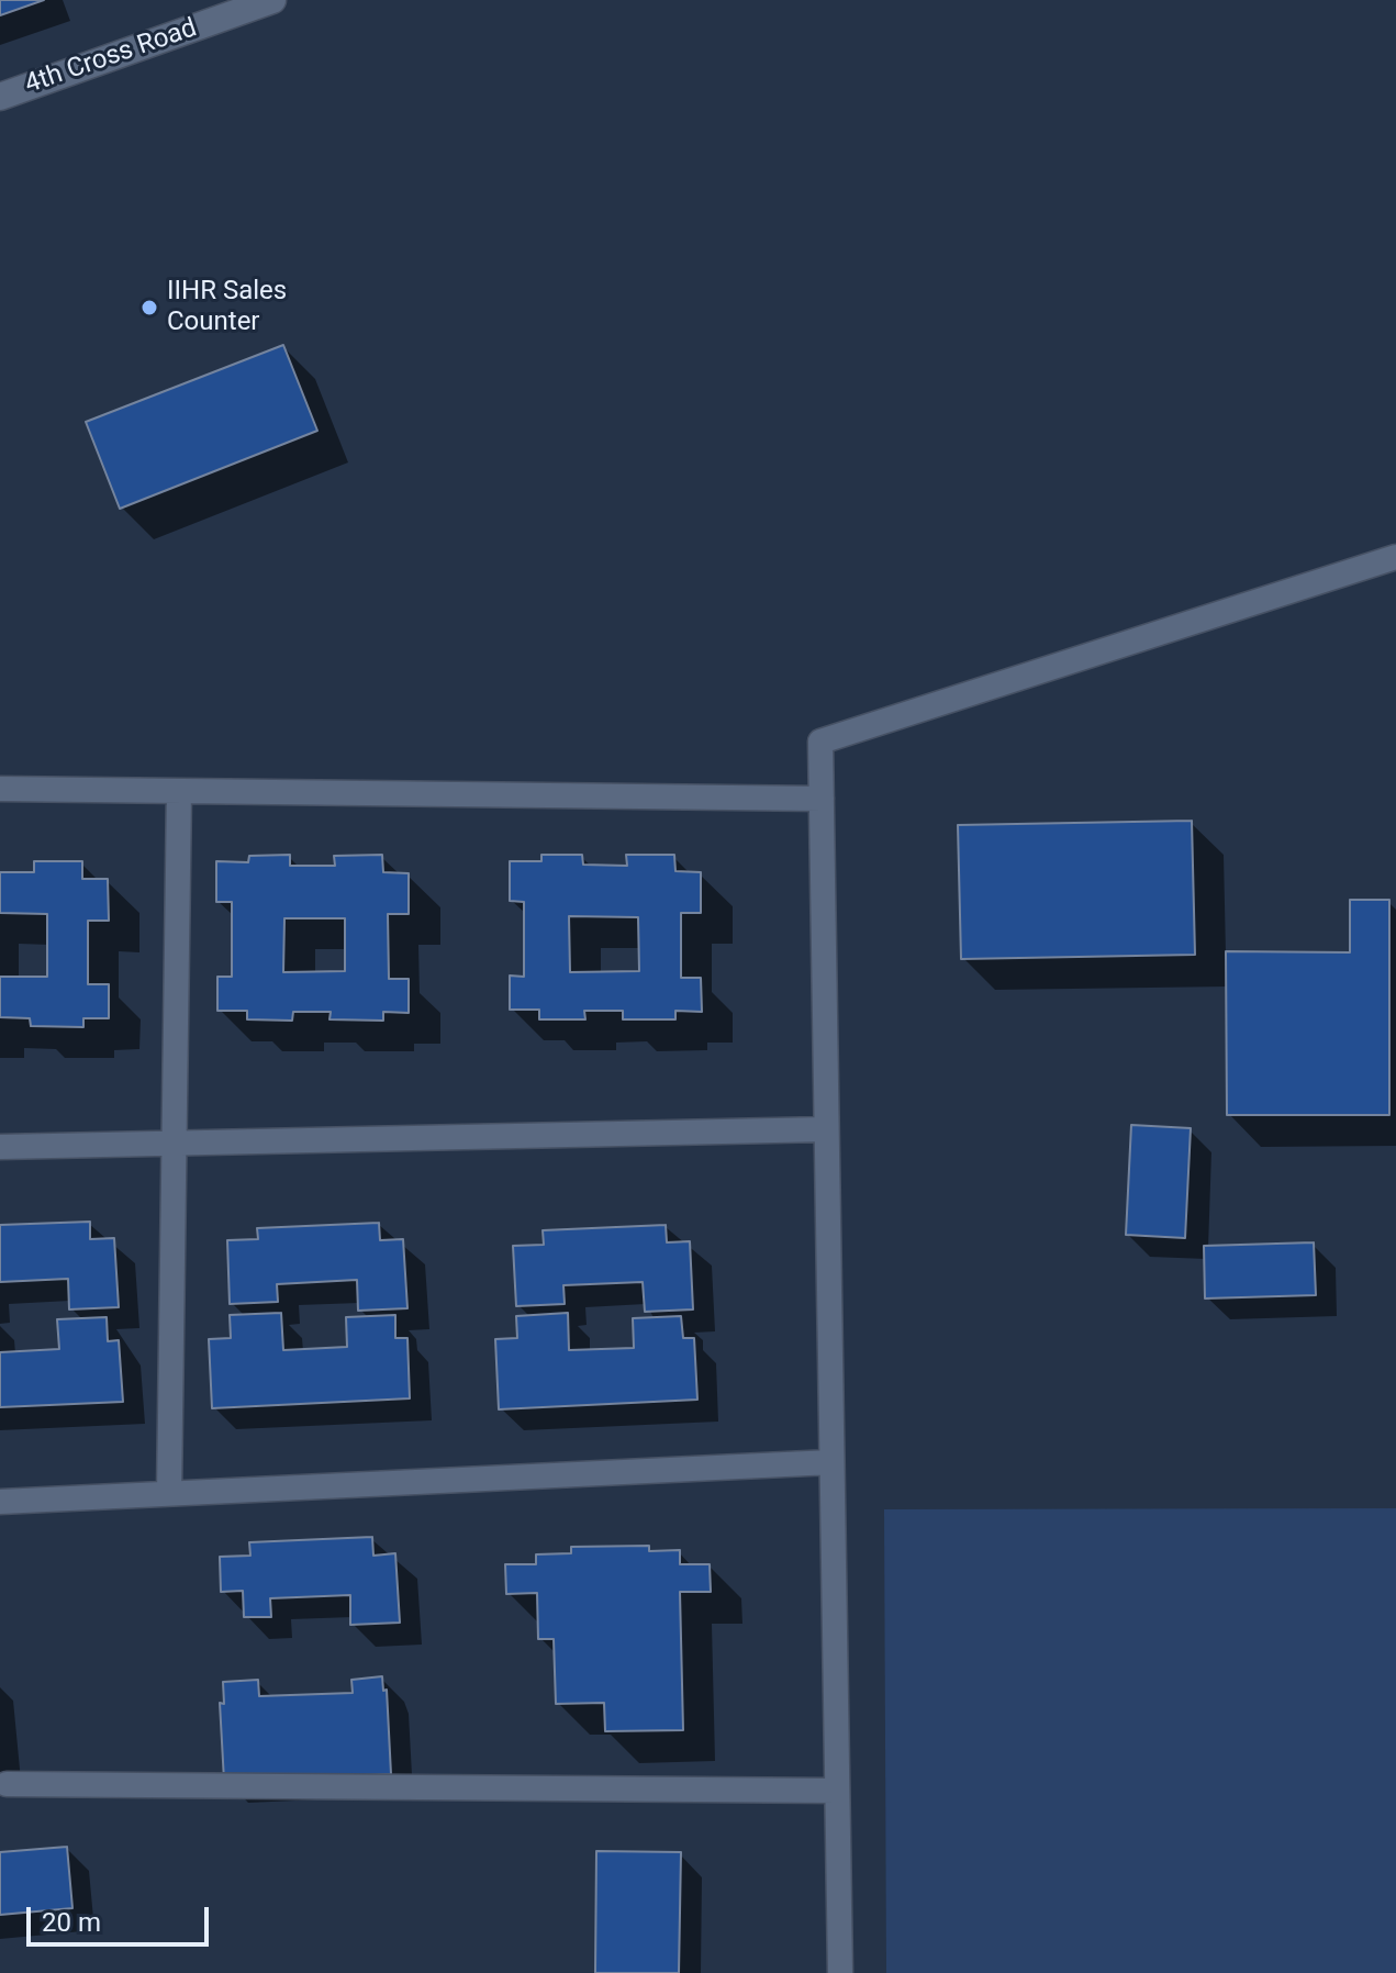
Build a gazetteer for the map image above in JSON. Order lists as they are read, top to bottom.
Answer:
{
  "streets": {
    "street": ["4th Cross Road"]
  },
  "places": ["IIHR Sales Counter"],
  "scale_bar": "20 m"
}
